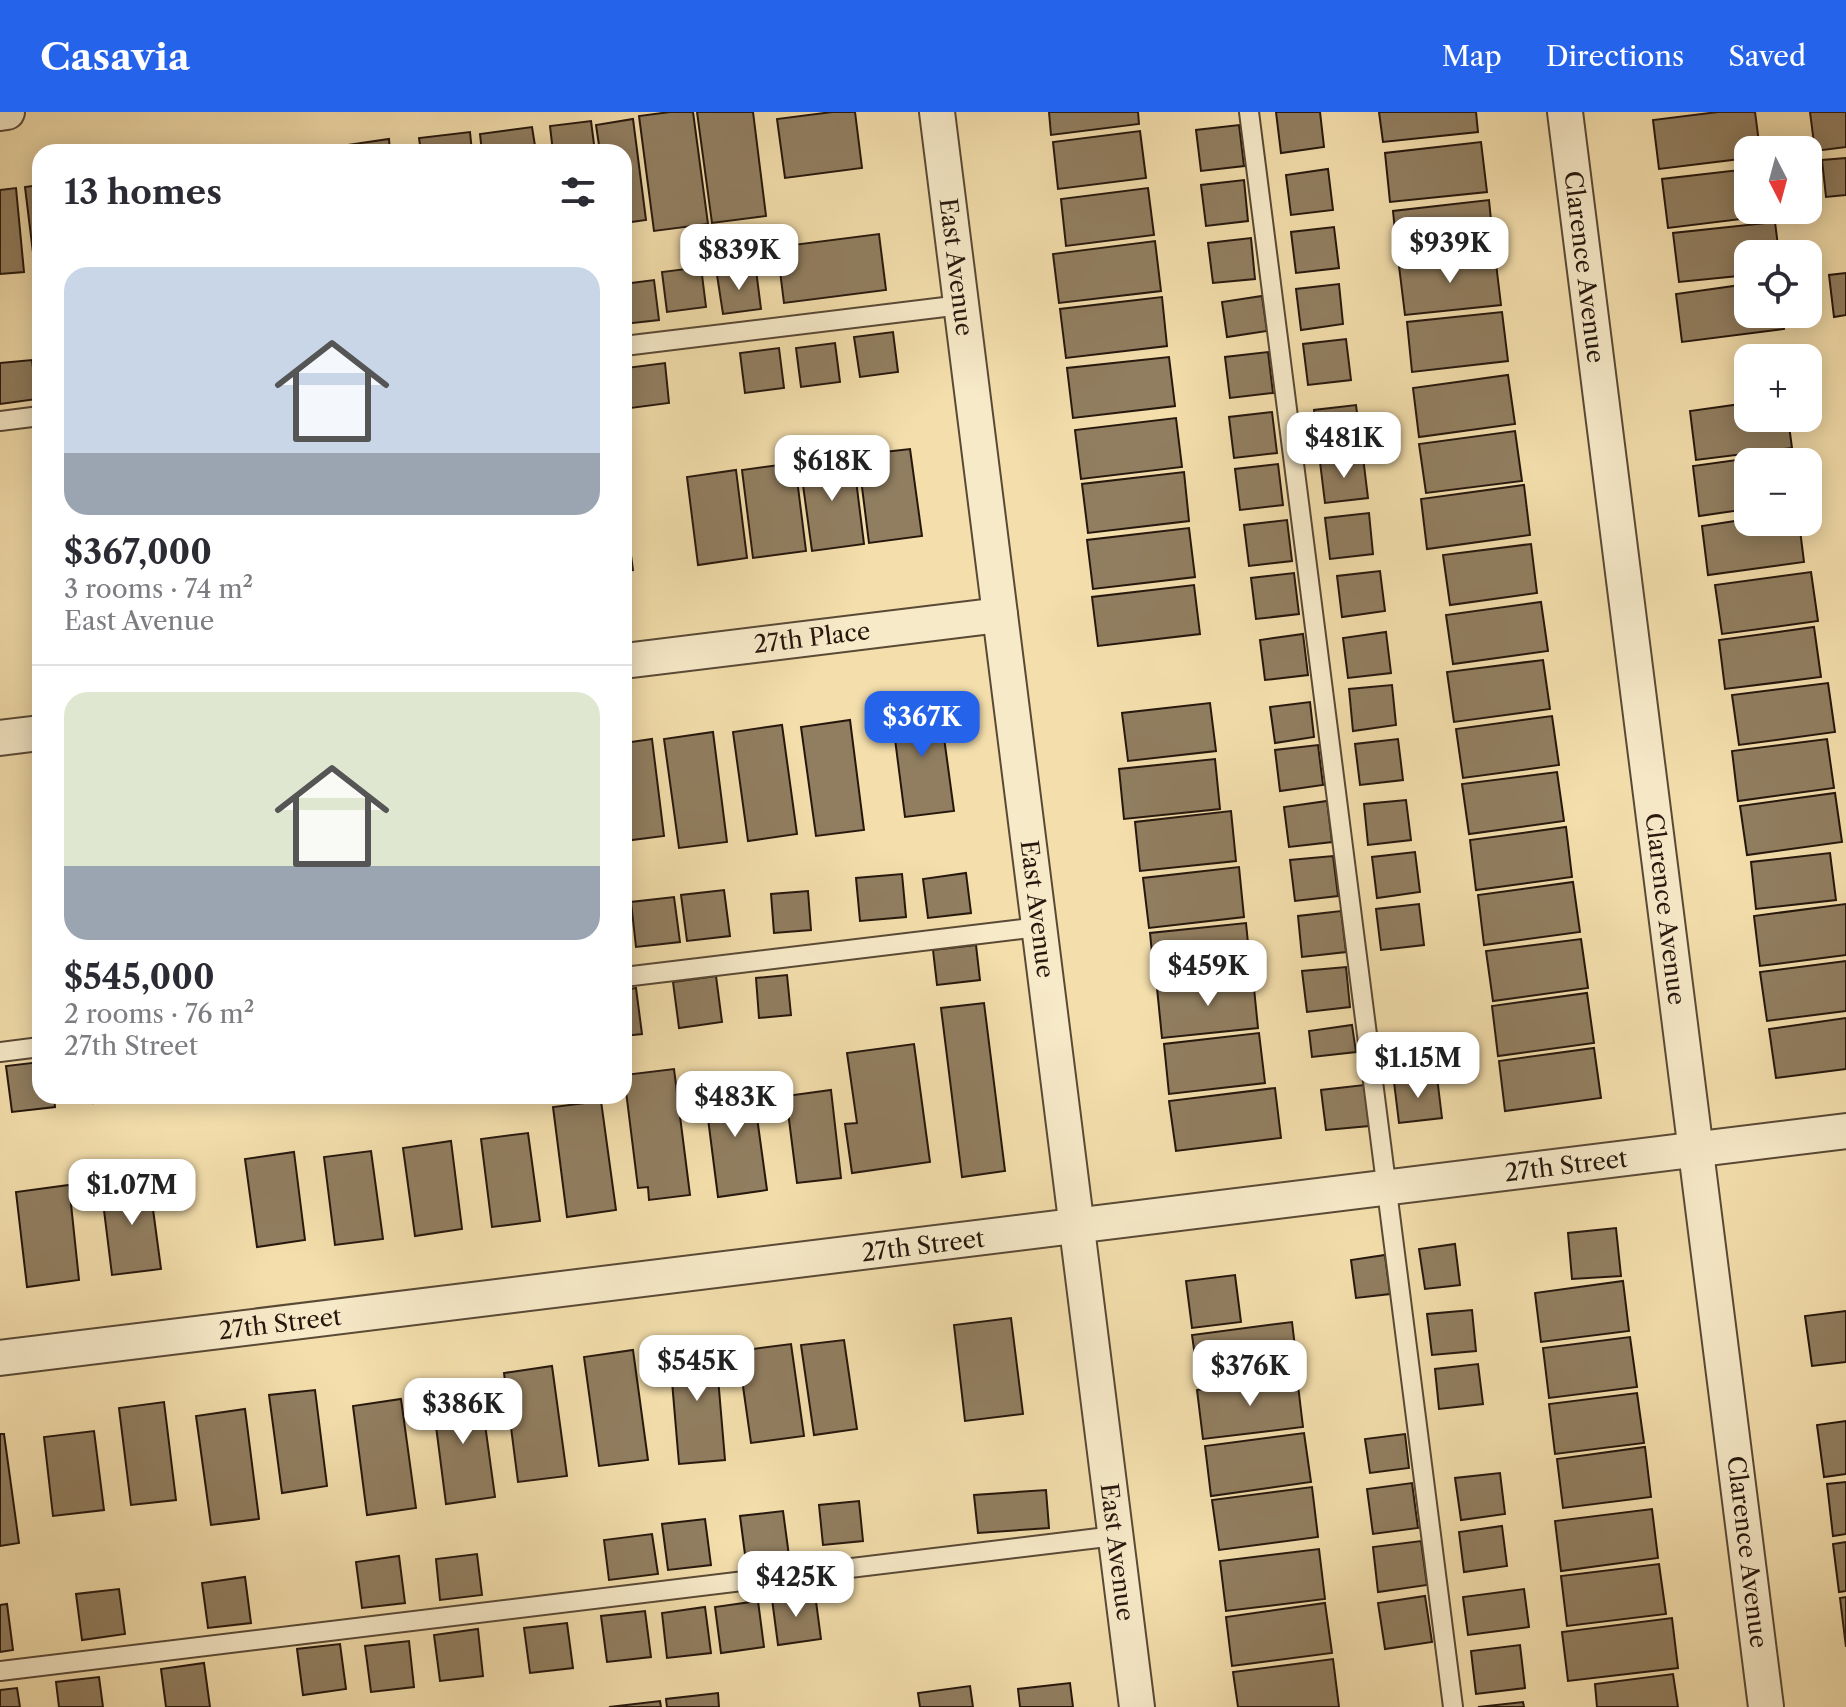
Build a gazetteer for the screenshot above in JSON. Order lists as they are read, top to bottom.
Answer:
{
  "streets": {
    "street": [
      "East Avenue",
      "Clarence Avenue",
      "27th Place",
      "27th Street"
    ]
  },
  "crossings": [
    ["East Avenue", "27th Place"],
    ["East Avenue", "27th Street"],
    ["Clarence Avenue", "27th Street"]
  ],
  "north": "bottom",
  "page": {
    "header": "Casavia",
    "nav": ["Map", "Directions", "Saved"],
    "map_buttons": ["+", "−"],
    "heading": "13 homes",
    "price": [
      "$939K",
      "$839K",
      "$481K",
      "$618K",
      "$367K",
      "$459K",
      "$1.15M",
      "$483K",
      "$1.07M",
      "$545K",
      "$376K",
      "$386K",
      "$425K"
    ],
    "list": [
      {
        "name": "$367,000",
        "note": "3 rooms · 74 m² · East Avenue"
      },
      {
        "name": "$545,000",
        "note": "2 rooms · 76 m² · 27th Street"
      }
    ]
  }
}
